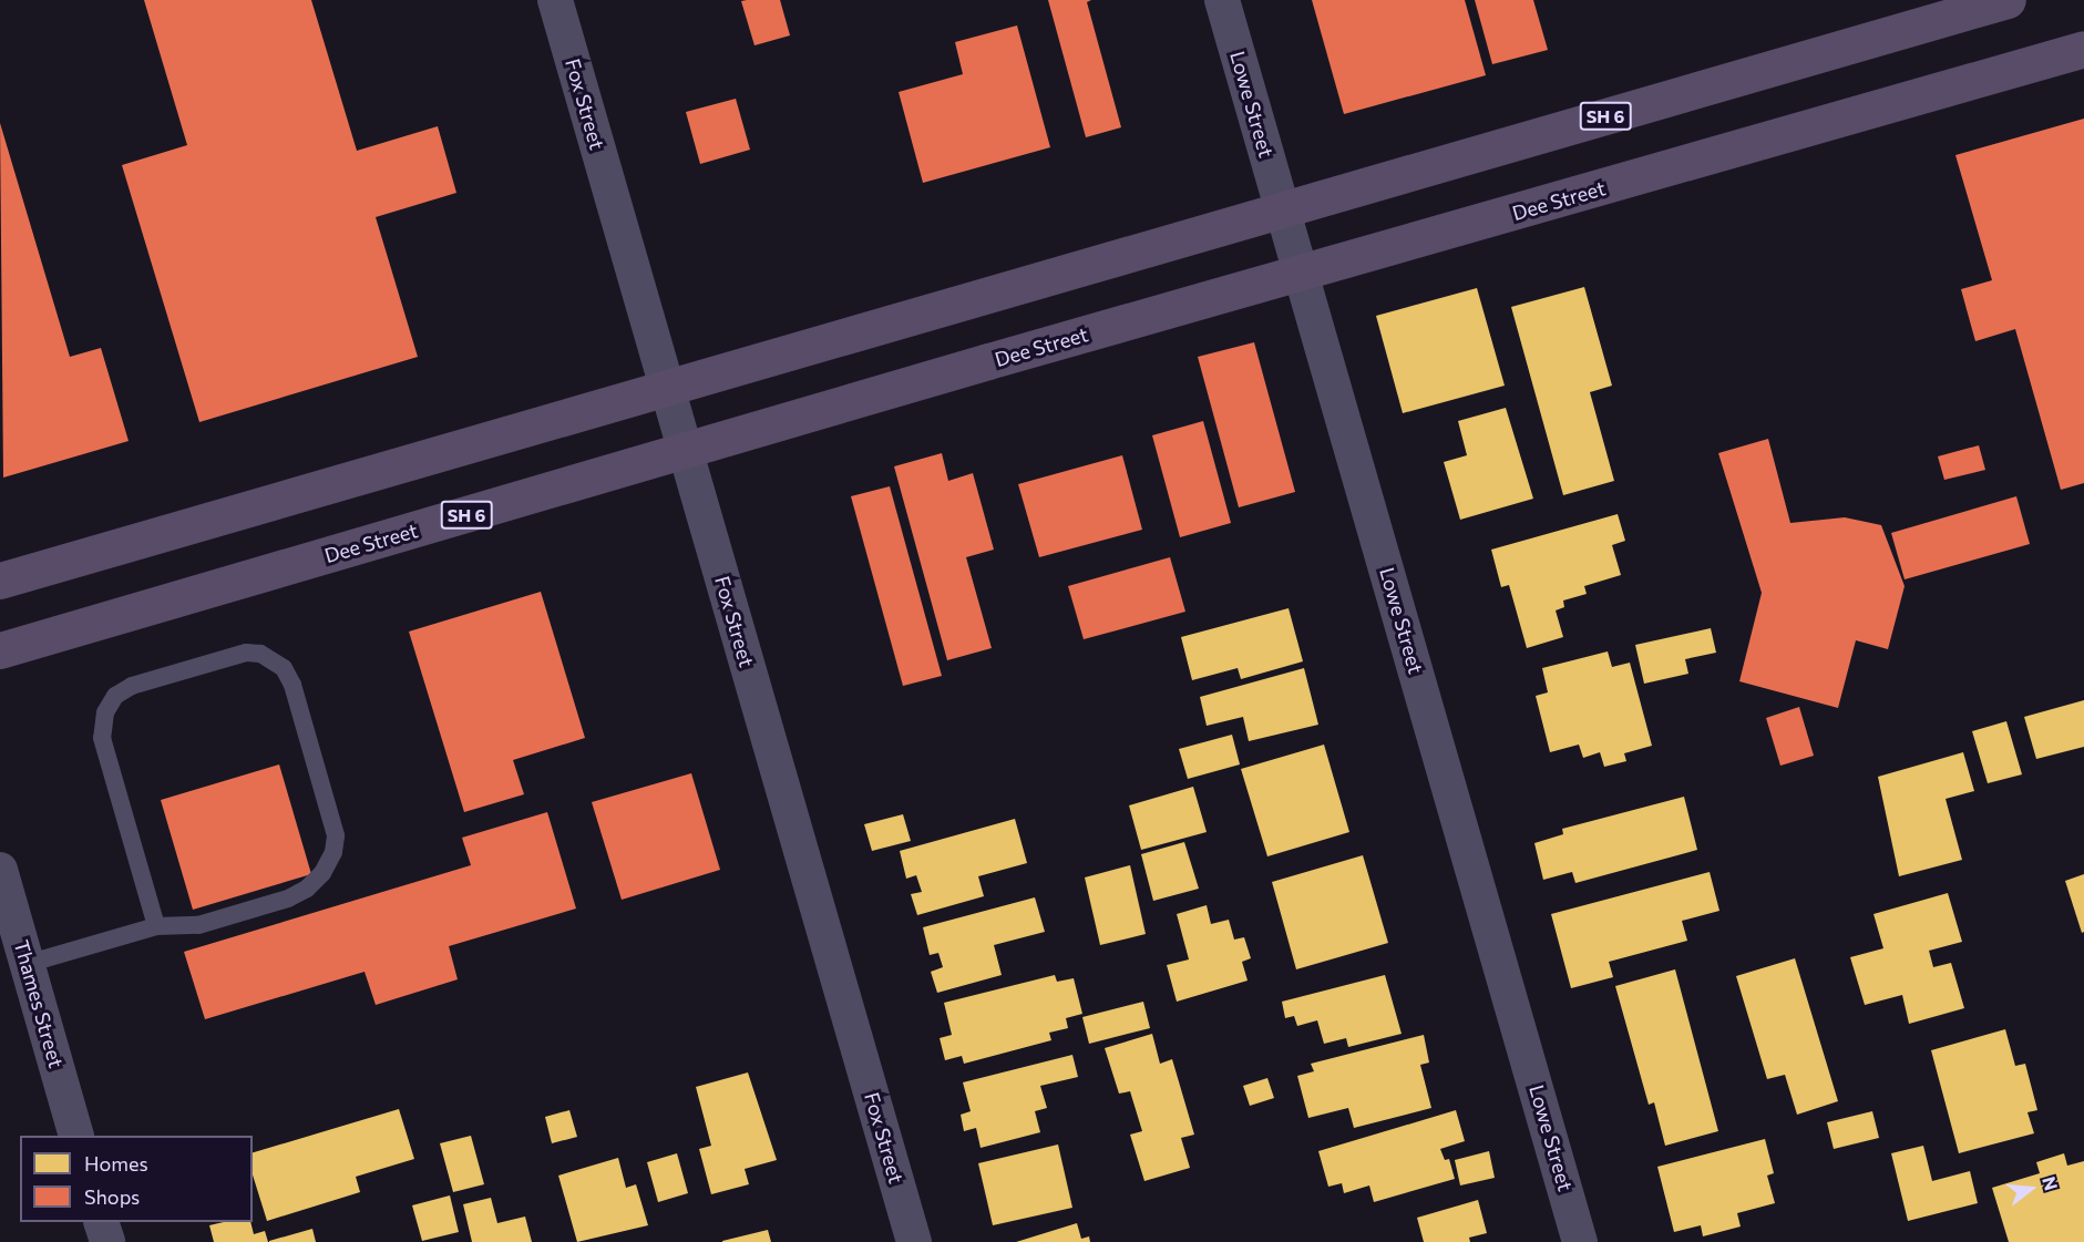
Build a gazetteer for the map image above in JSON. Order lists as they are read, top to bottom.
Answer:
{
  "streets": {
    "main road": ["SH 6", "Dee Street"],
    "street": ["Fox Street", "Lowe Street", "Thames Street"]
  },
  "crossings": [
    ["Fox Street", "SH 6"],
    ["Fox Street", "Dee Street"],
    ["Lowe Street", "SH 6"],
    ["Lowe Street", "Dee Street"]
  ],
  "legend": ["Homes", "Shops"],
  "north": "right"
}
